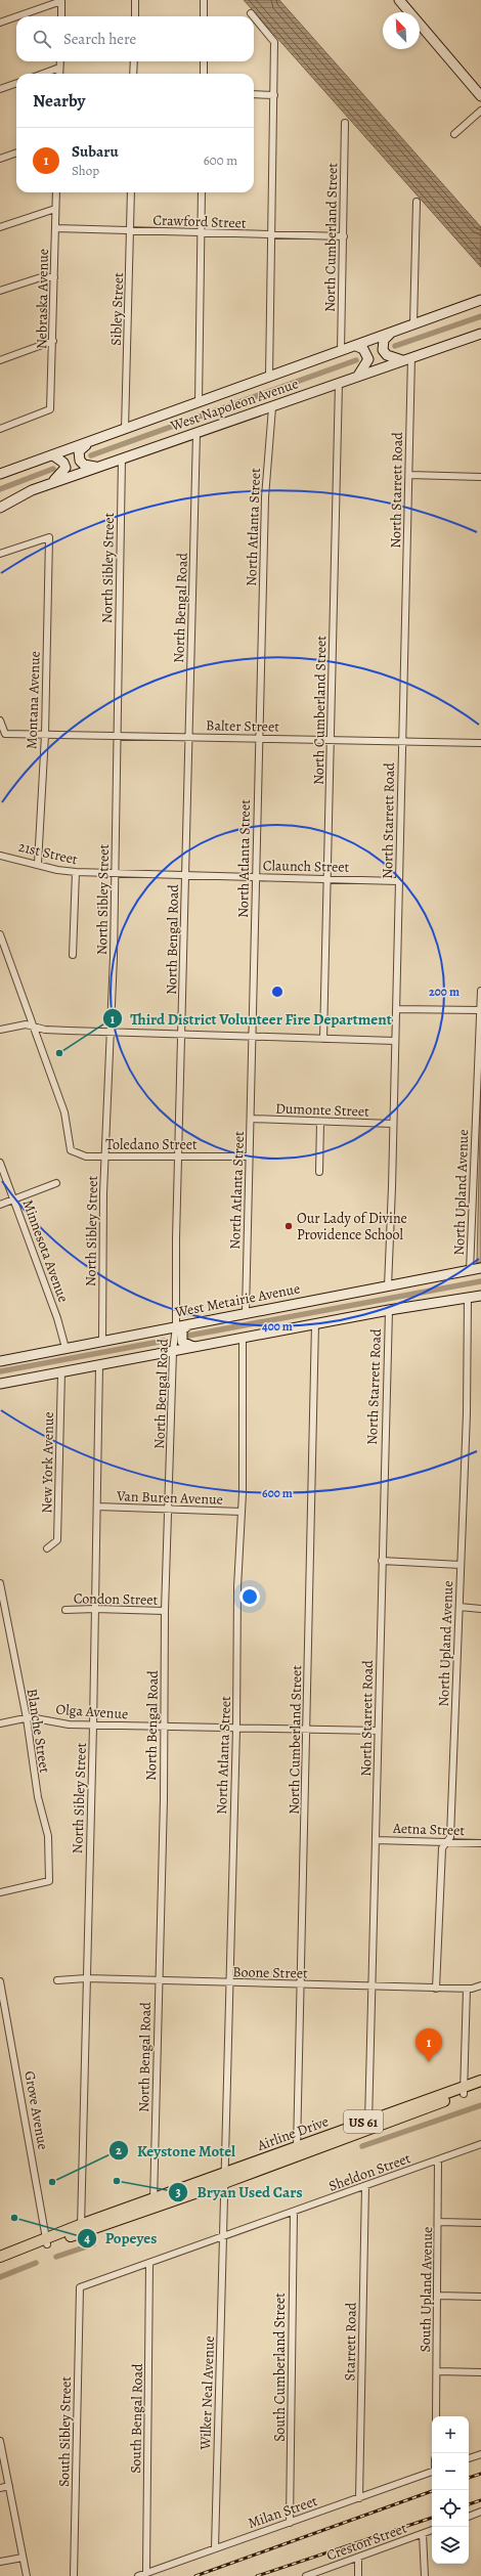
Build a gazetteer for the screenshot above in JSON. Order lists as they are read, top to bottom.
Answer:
{
  "streets": {
    "highway": ["US 61", "Airline Drive"],
    "main road": ["West Napoleon Avenue", "West Metairie Avenue"],
    "street": [
      "Crawford Street",
      "North Cumberland Street",
      "Nebraska Avenue",
      "Sibley Street",
      "North Starrett Road",
      "North Atlanta Street",
      "North Sibley Street",
      "North Bengal Road",
      "Montana Avenue",
      "Balter Street",
      "21st Street",
      "Claunch Street",
      "Dumonte Street",
      "Toledano Street",
      "North Upland Avenue",
      "Minnesota Avenue",
      "New York Avenue",
      "Van Buren Avenue",
      "Condon Street",
      "Olga Avenue",
      "Blanche Street",
      "Aetna Street",
      "Boone Street",
      "Grove Avenue",
      "Sheldon Street",
      "South Upland Avenue",
      "Starrett Road",
      "South Cumberland Street",
      "Wilker Neal Avenue",
      "South Bengal Road",
      "South Sibley Street",
      "Milan Street",
      "Creston Street"
    ]
  },
  "crossings": [
    ["Crawford Street", "North Cumberland Street"],
    ["Crawford Street", "Nebraska Avenue"],
    ["Crawford Street", "Sibley Street"],
    ["North Cumberland Street", "West Napoleon Avenue"],
    ["North Cumberland Street", "Balter Street"],
    ["North Cumberland Street", "Claunch Street"],
    ["North Cumberland Street", "Olga Avenue"],
    ["North Cumberland Street", "Boone Street"],
    ["North Cumberland Street", "Airline Drive"],
    ["Sibley Street", "West Napoleon Avenue"],
    ["West Napoleon Avenue", "North Starrett Road"],
    ["West Napoleon Avenue", "North Atlanta Street"],
    ["West Napoleon Avenue", "North Sibley Street"],
    ["West Napoleon Avenue", "North Bengal Road"],
    ["North Starrett Road", "Balter Street"],
    ["North Starrett Road", "Claunch Street"],
    ["North Starrett Road", "Dumonte Street"],
    ["North Starrett Road", "West Metairie Avenue"],
    ["North Starrett Road", "Olga Avenue"],
    ["North Starrett Road", "Aetna Street"],
    ["North Starrett Road", "Boone Street"],
    ["North Starrett Road", "Airline Drive"],
    ["North Atlanta Street", "Balter Street"],
    ["North Atlanta Street", "Claunch Street"],
    ["North Atlanta Street", "Dumonte Street"],
    ["North Atlanta Street", "Toledano Street"],
    ["North Atlanta Street", "West Metairie Avenue"],
    ["North Atlanta Street", "Van Buren Avenue"],
    ["North Atlanta Street", "Olga Avenue"],
    ["North Atlanta Street", "Boone Street"],
    ["North Atlanta Street", "Airline Drive"],
    ["North Atlanta Street", "Wilker Neal Avenue"],
    ["North Sibley Street", "Balter Street"],
    ["North Sibley Street", "21st Street"],
    ["North Sibley Street", "Claunch Street"],
    ["North Sibley Street", "Toledano Street"],
    ["North Sibley Street", "West Metairie Avenue"],
    ["North Sibley Street", "Van Buren Avenue"],
    ["North Sibley Street", "Condon Street"],
    ["North Sibley Street", "Olga Avenue"],
    ["North Sibley Street", "Boone Street"],
    ["North Sibley Street", "Airline Drive"],
    ["North Bengal Road", "Balter Street"],
    ["North Bengal Road", "Claunch Street"],
    ["North Bengal Road", "Toledano Street"],
    ["North Bengal Road", "West Metairie Avenue"],
    ["North Bengal Road", "Van Buren Avenue"],
    ["North Bengal Road", "Condon Street"],
    ["North Bengal Road", "Olga Avenue"],
    ["North Bengal Road", "Boone Street"],
    ["North Bengal Road", "Airline Drive"],
    ["Montana Avenue", "Balter Street"],
    ["Montana Avenue", "21st Street"],
    ["21st Street", "Claunch Street"],
    ["North Upland Avenue", "West Metairie Avenue"],
    ["North Upland Avenue", "Aetna Street"],
    ["North Upland Avenue", "Boone Street"],
    ["Minnesota Avenue", "West Metairie Avenue"],
    ["Olga Avenue", "Blanche Street"],
    ["Grove Avenue", "Airline Drive"],
    ["Airline Drive", "Wilker Neal Avenue"],
    ["Sheldon Street", "South Upland Avenue"],
    ["Sheldon Street", "Starrett Road"],
    ["Sheldon Street", "South Cumberland Street"],
    ["Sheldon Street", "Wilker Neal Avenue"],
    ["Sheldon Street", "South Bengal Road"],
    ["Sheldon Street", "South Sibley Street"],
    ["Starrett Road", "Milan Street"],
    ["South Cumberland Street", "Milan Street"],
    ["Wilker Neal Avenue", "Milan Street"],
    ["South Bengal Road", "Milan Street"]
  ],
  "places": [
    "Third District Volunteer Fire Department",
    "Our Lady of Divine Providence School",
    "Bryan Used Cars",
    "Keystone Motel",
    "Popeyes"
  ],
  "north": "top left",
  "page": {
    "search": "Search here",
    "heading": "Nearby",
    "list": [
      {
        "mark": "1",
        "name": "Subaru",
        "note": "Shop",
        "value": "600 m"
      }
    ],
    "pins": "1",
    "map_buttons": ["+", "−"]
  },
  "rings": ["200 m", "400 m", "600 m"]
}
